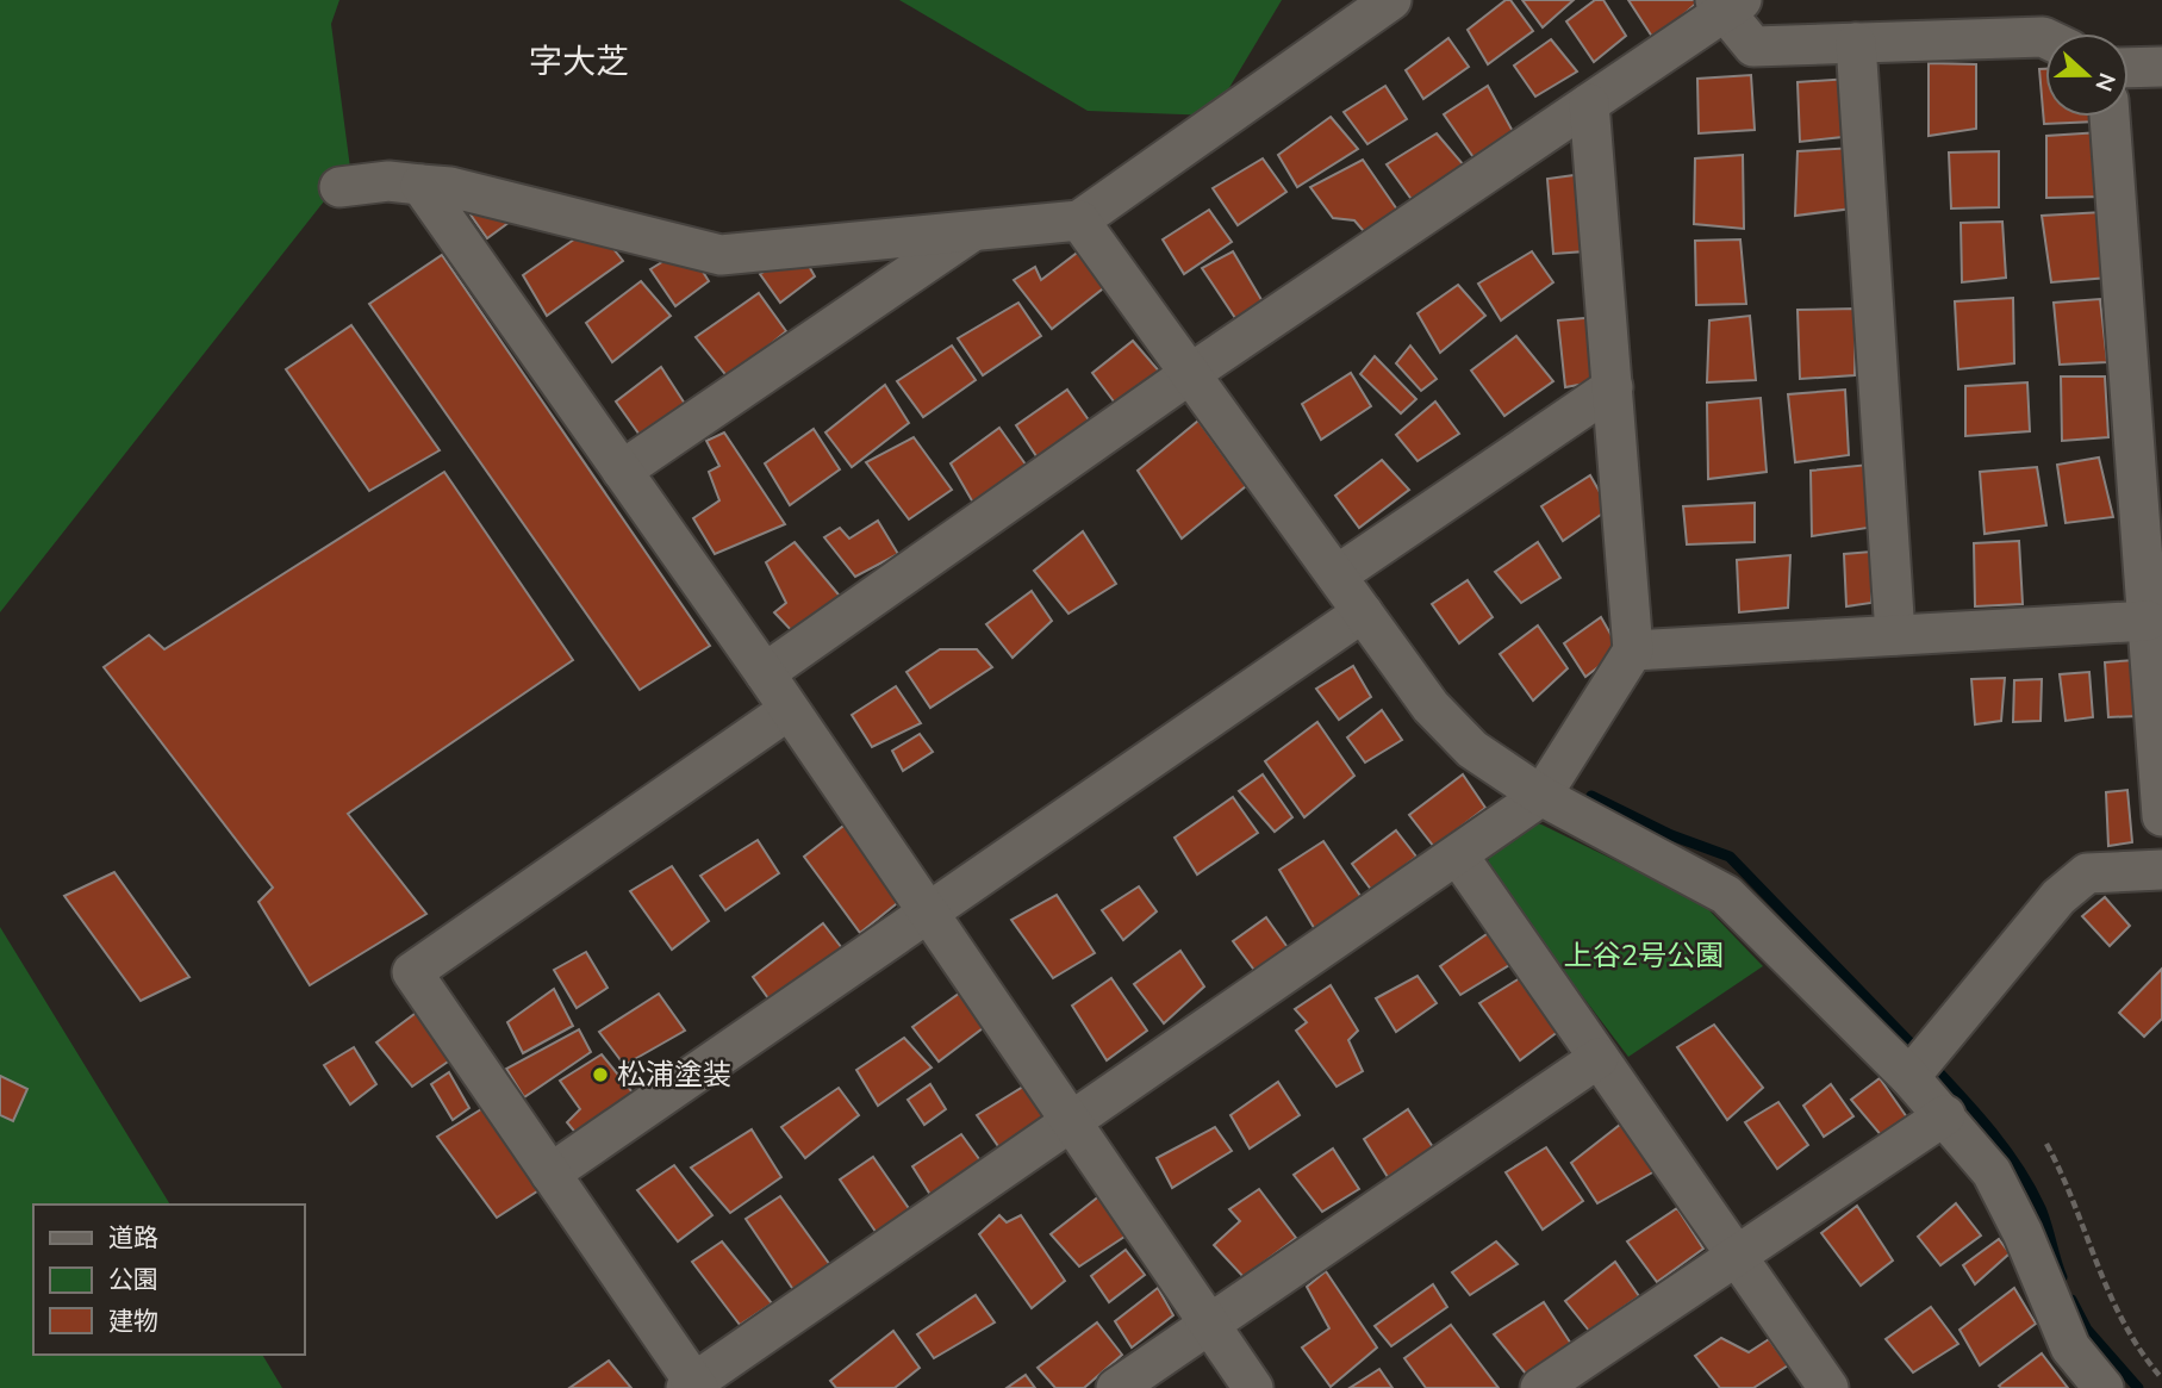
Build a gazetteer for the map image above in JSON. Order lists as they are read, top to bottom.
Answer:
{
  "districts": ["字大芝"],
  "parks": ["上谷2号公園"],
  "places": ["松浦塗装"],
  "legend": ["道路", "公園", "建物"],
  "north": "right"
}
